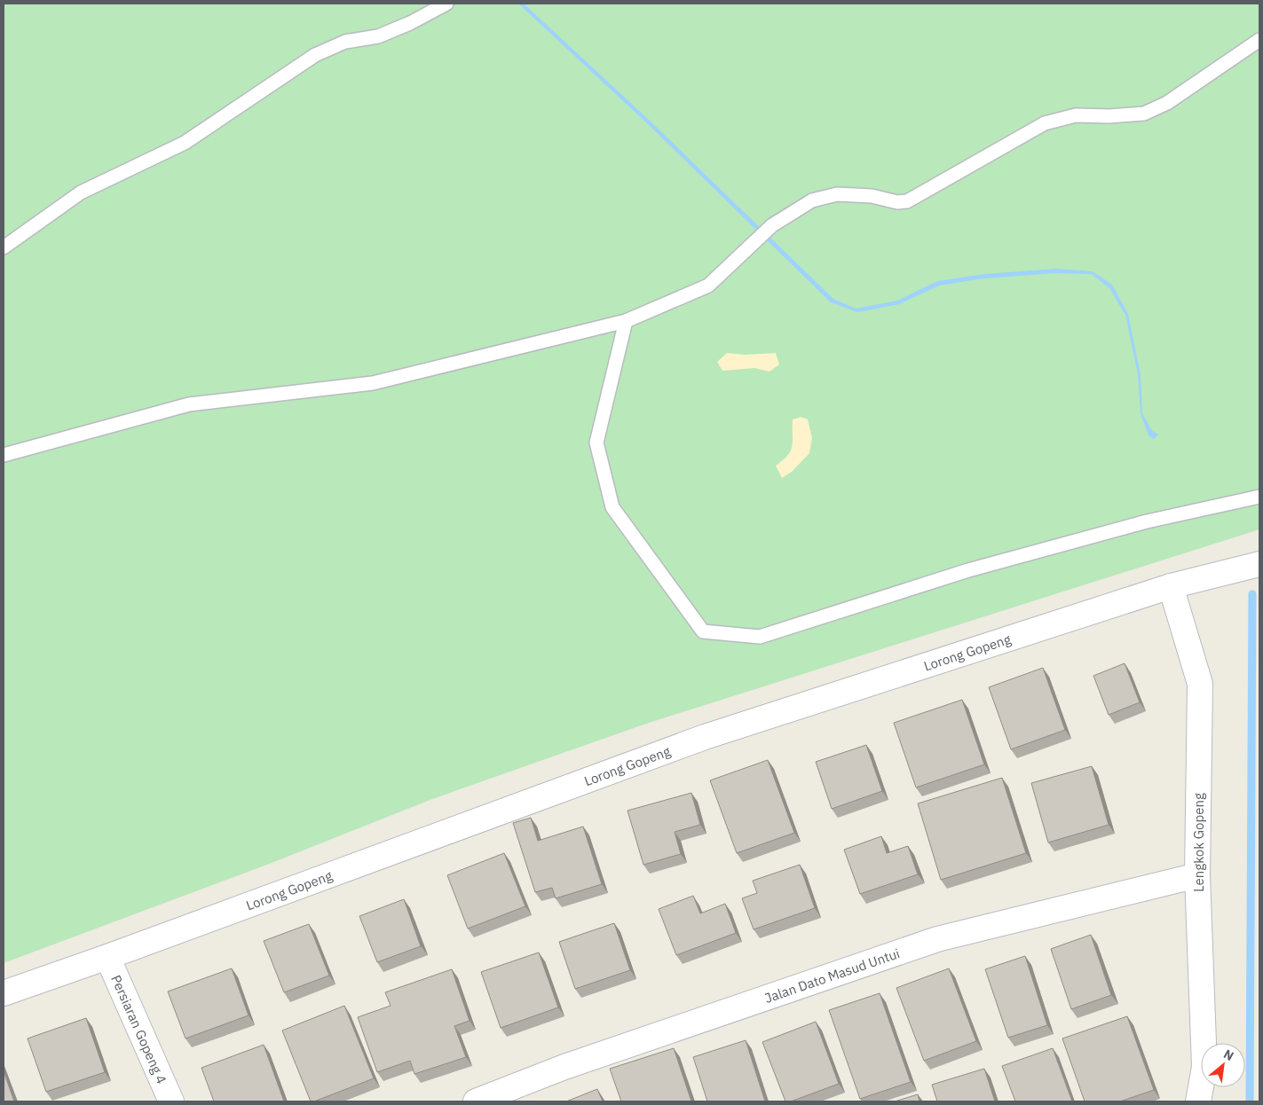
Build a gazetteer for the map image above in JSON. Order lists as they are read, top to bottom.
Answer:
{
  "streets": {
    "street": [
      "Lorong Gopeng",
      "Lengkok Gopeng",
      "Jalan Dato Masud Untui",
      "Persiaran Gopeng 4"
    ]
  },
  "crossings": [
    ["Lorong Gopeng", "Lengkok Gopeng"],
    ["Lorong Gopeng", "Persiaran Gopeng 4"],
    ["Lengkok Gopeng", "Jalan Dato Masud Untui"]
  ],
  "north": "top right"
}
